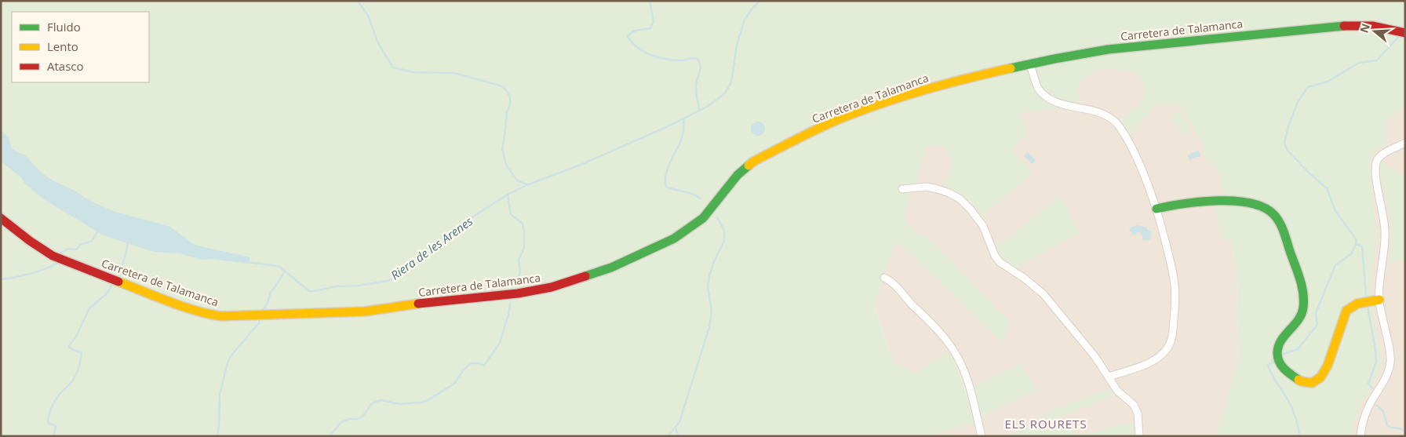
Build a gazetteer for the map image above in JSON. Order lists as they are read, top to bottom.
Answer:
{
  "streets": {
    "street": ["Carretera de Talamanca"]
  },
  "districts": ["ELS ROURETS"],
  "water": ["Riera de les Arenes"],
  "legend": ["Fluido", "Lento", "Atasco"],
  "north": "left"
}
